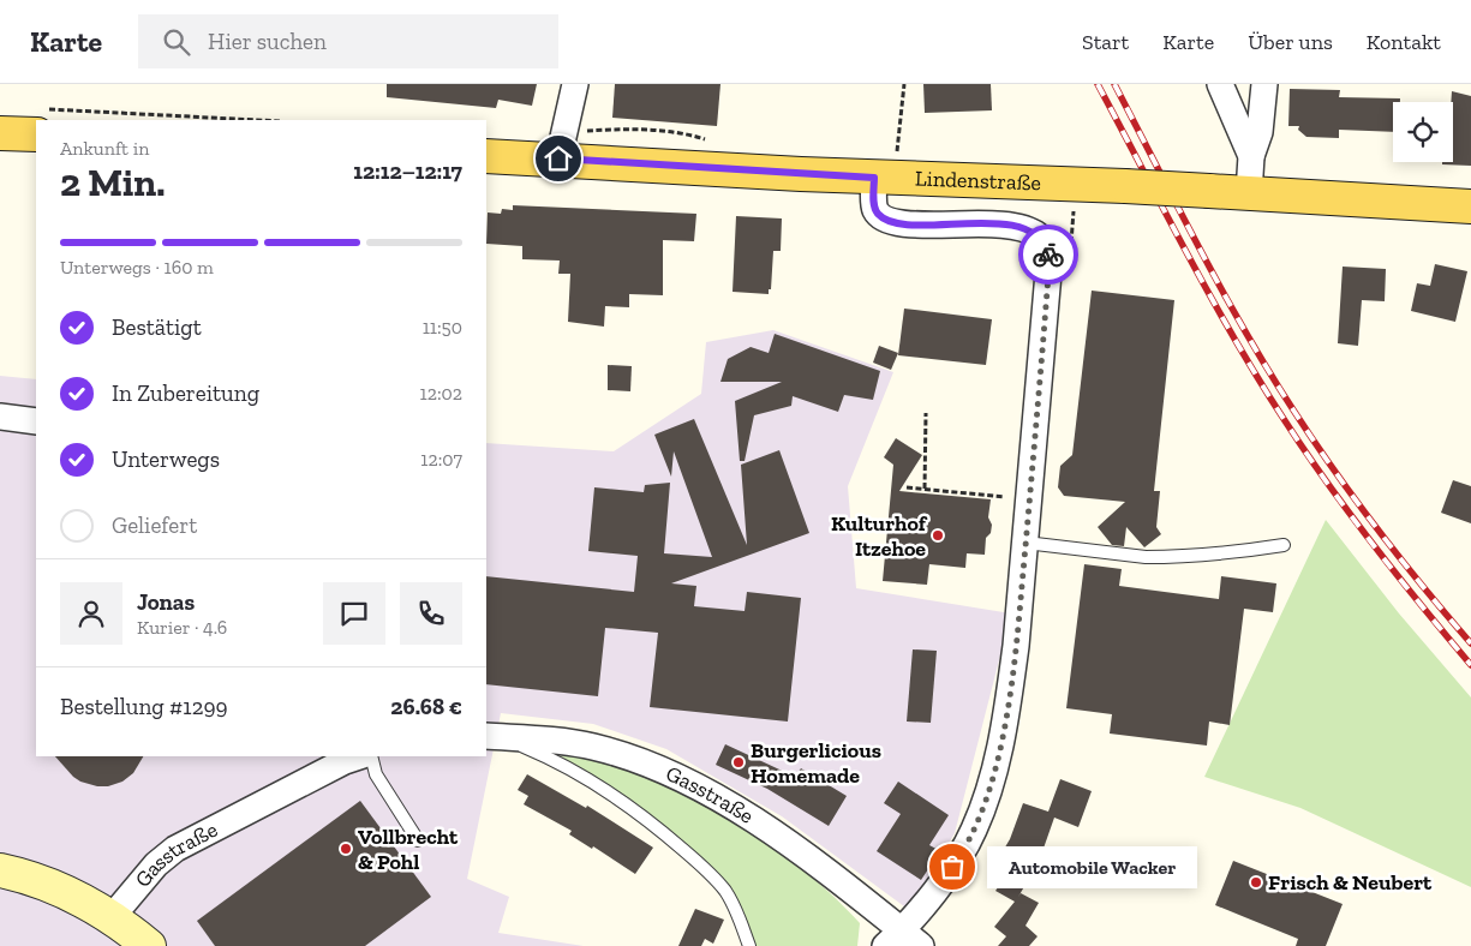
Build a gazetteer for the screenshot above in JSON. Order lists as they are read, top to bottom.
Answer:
{
  "streets": {
    "main road": ["Lindenstraße"],
    "street": ["Gasstraße"]
  },
  "places": [
    "Kulturhof Itzehoe",
    "Burgerlicious Homemade",
    "Vollbrecht & Pohl",
    "Automobile Wacker",
    "Frisch & Neubert"
  ],
  "page": {
    "header": "Karte",
    "search": "Hier suchen",
    "nav": [
      "Start",
      "Karte",
      "Über uns",
      "Kontakt"
    ],
    "heading": ["2 Min.", "Ankunft in", "12:12–12:17"],
    "panel": [
      "Jonas",
      "Kurier · 4.6",
      "Bestellung #1299",
      "26.68 €"
    ],
    "bar": "Unterwegs · 160 m",
    "list": [
      ["Bestätigt", "11:50"],
      ["In Zubereitung", "12:02"],
      ["Unterwegs", "12:07"],
      "Geliefert"
    ],
    "bubble": "Automobile Wacker"
  }
}
